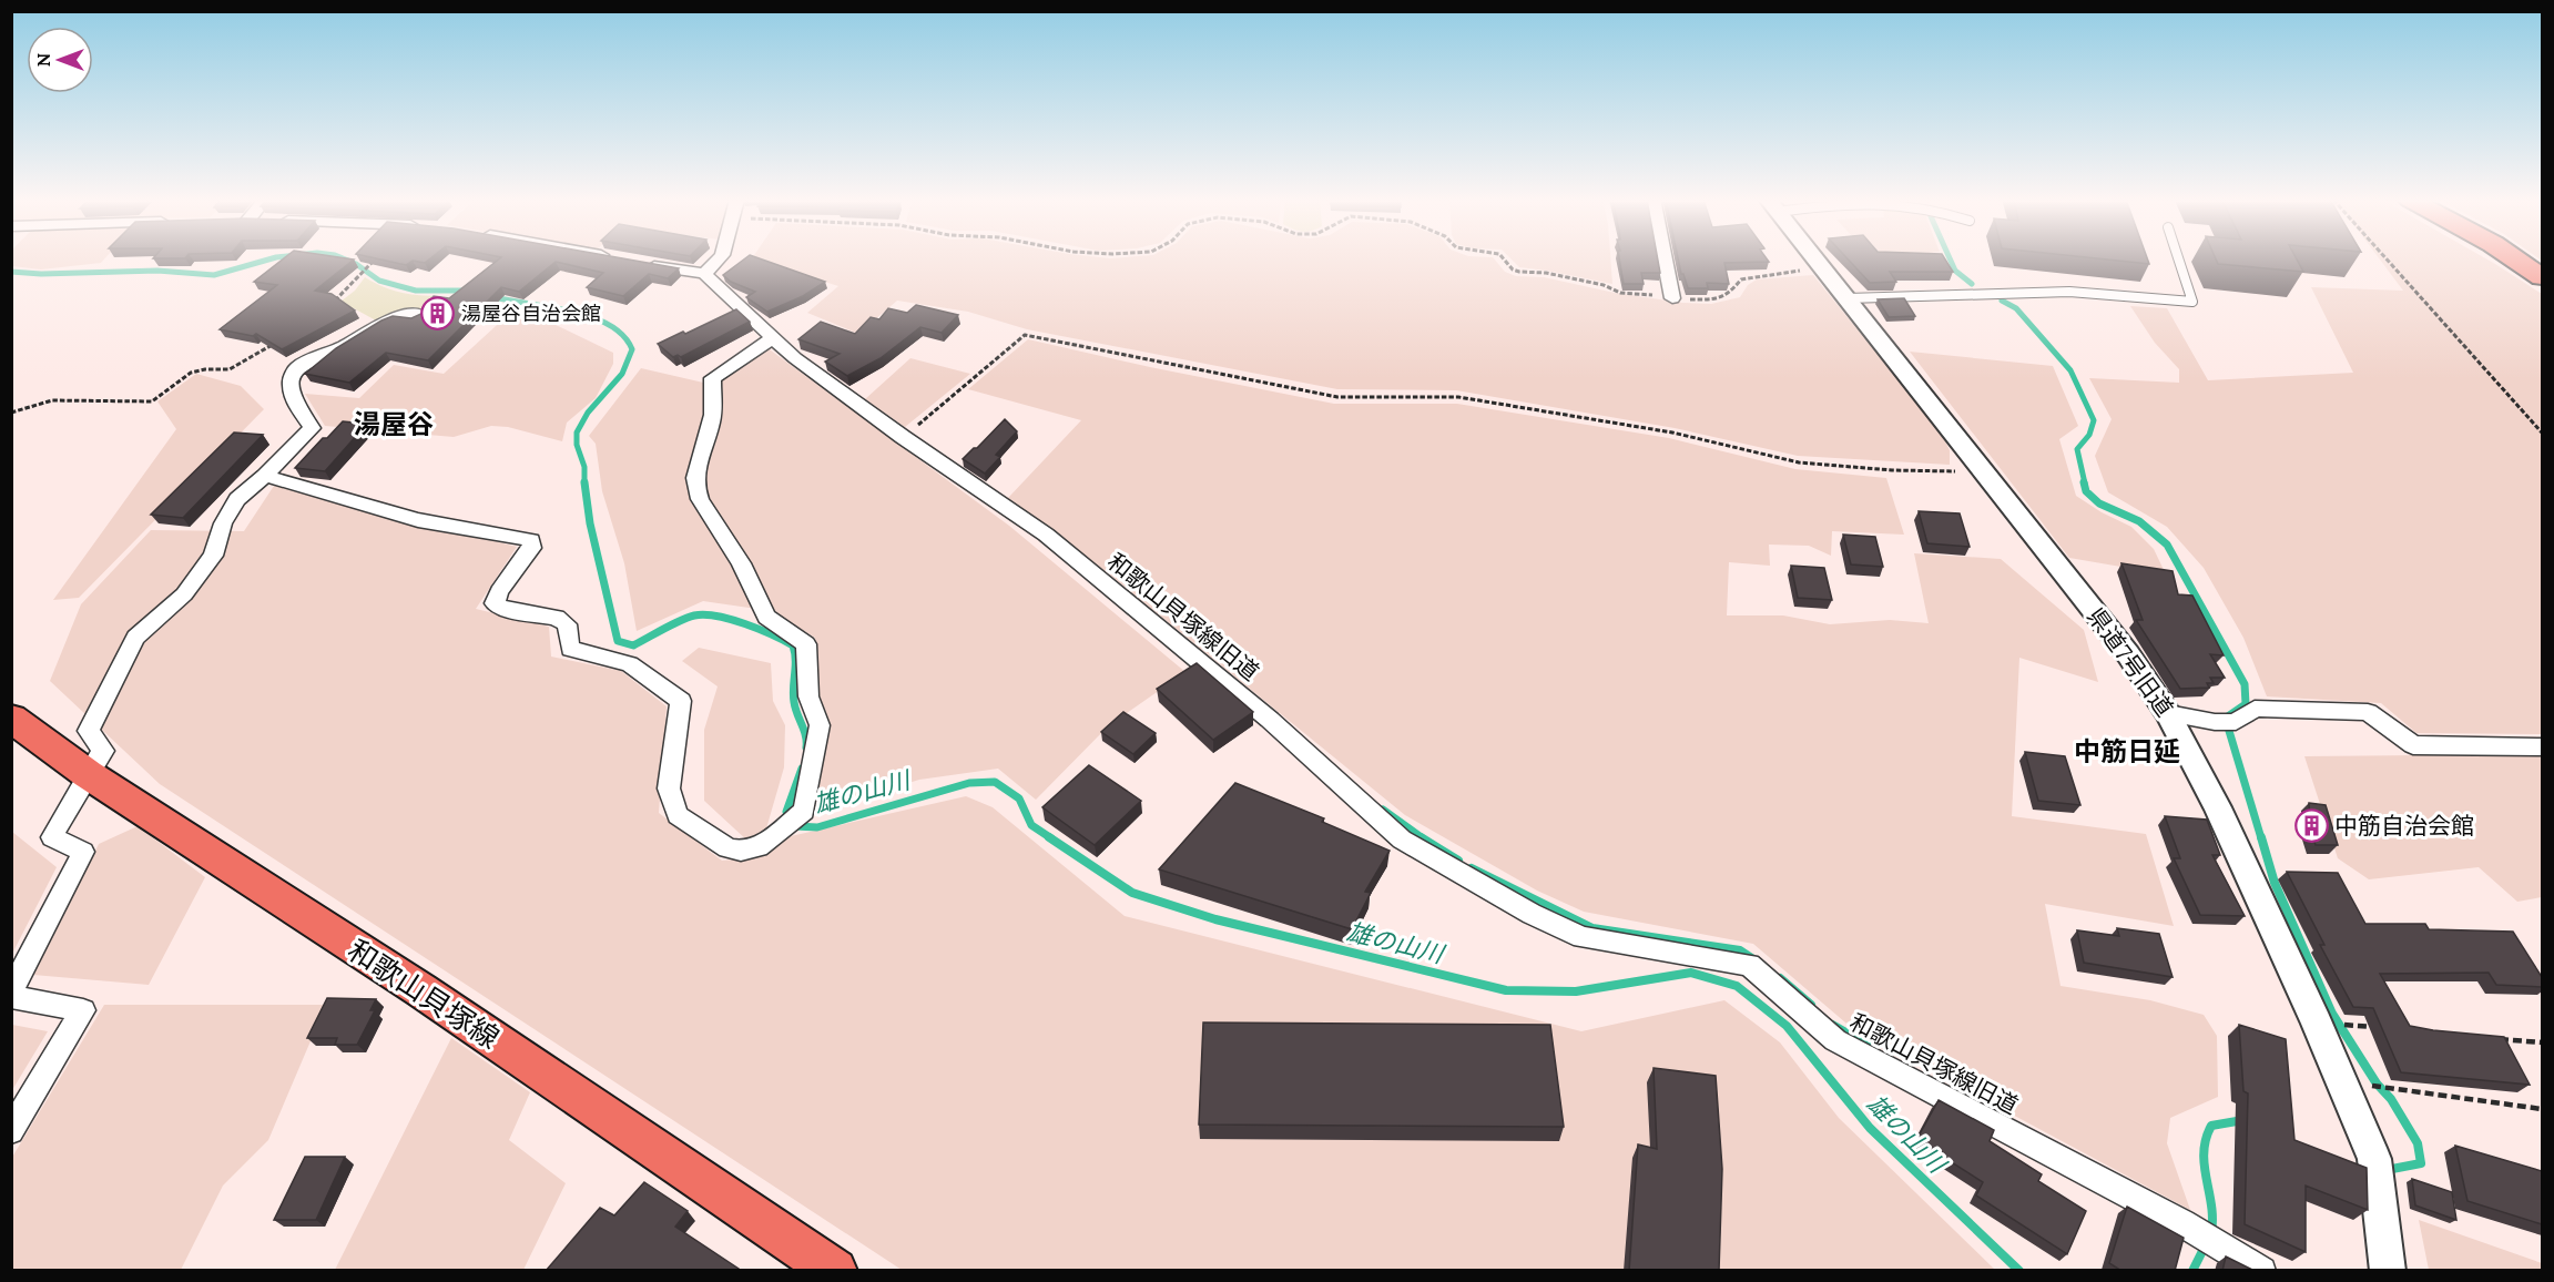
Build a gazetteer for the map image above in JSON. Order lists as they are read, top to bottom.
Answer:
{
  "streets": {
    "main road": ["和歌山貝塚線"],
    "street": ["和歌山貝塚線旧道", "県道7号旧道"]
  },
  "districts": ["湯屋谷", "中筋日延"],
  "water": ["雄の山川"],
  "places": {
    "building": ["湯屋谷自治会館", "中筋自治会館"]
  },
  "north": "left"
}
